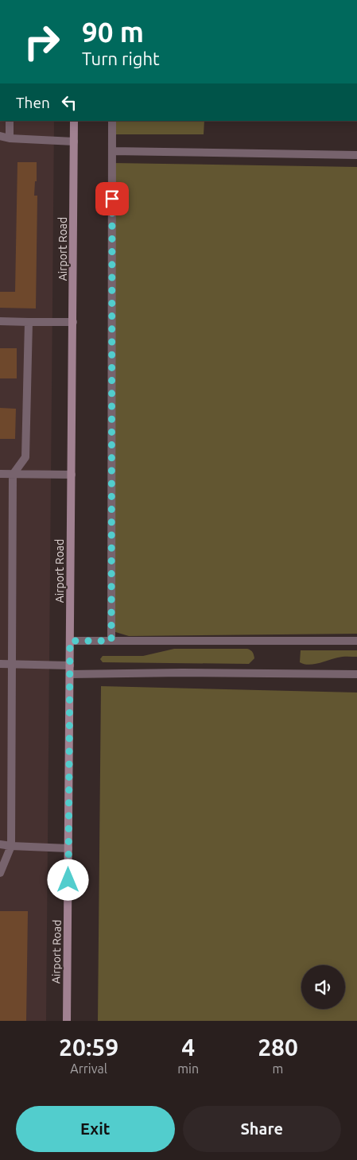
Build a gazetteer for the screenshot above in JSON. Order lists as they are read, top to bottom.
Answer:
{
  "streets": {
    "street": ["Airport Road"]
  },
  "page": {
    "turn": ["90 m", "Turn right"],
    "then": "Then",
    "eta": [
      "20:59",
      "Arrival",
      "4",
      "min",
      "280",
      "m"
    ],
    "buttons": ["Exit", "Share"]
  }
}
